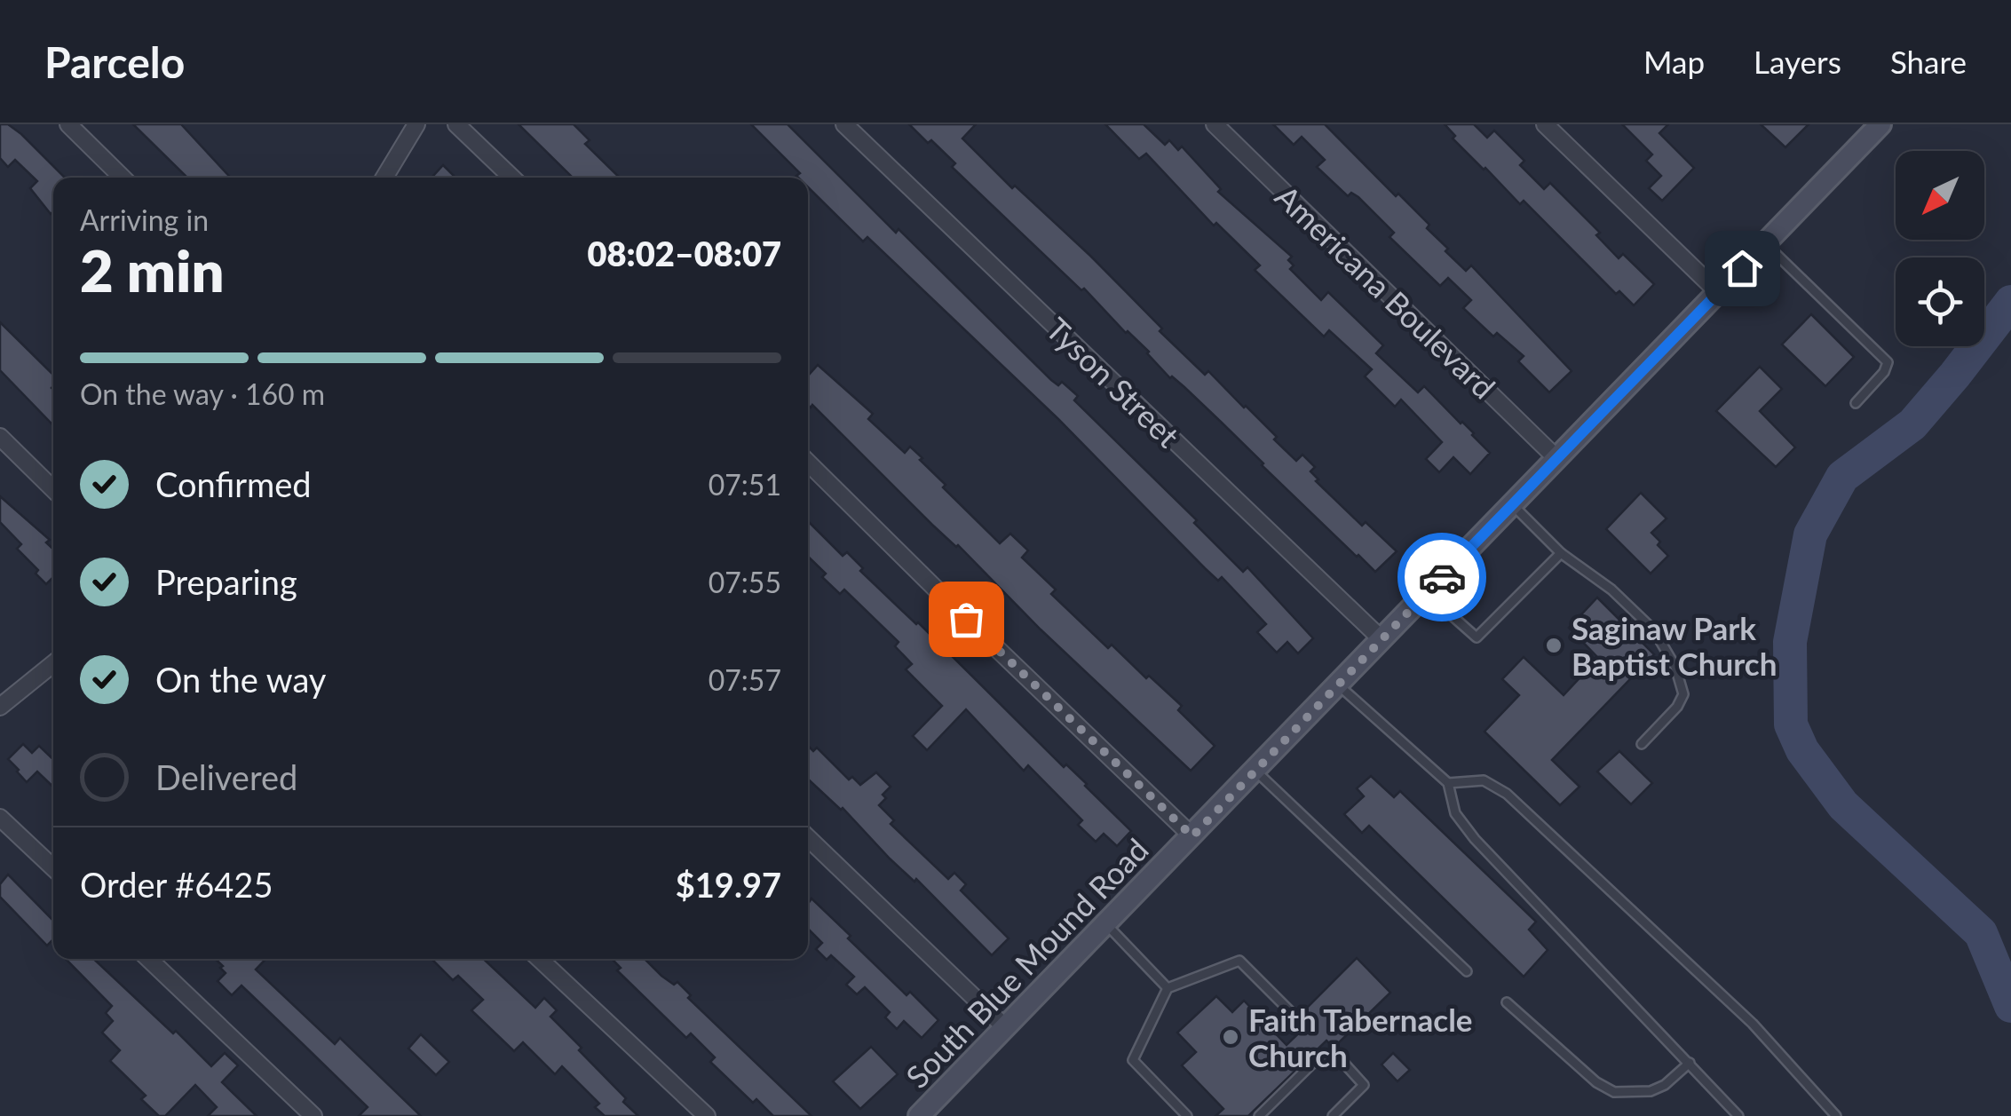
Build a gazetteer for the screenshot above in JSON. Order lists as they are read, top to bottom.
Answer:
{
  "streets": {
    "main road": ["South Blue Mound Road"],
    "street": ["Americana Boulevard", "Tyson Street"]
  },
  "crossings": [
    ["Americana Boulevard", "South Blue Mound Road"],
    ["Tyson Street", "South Blue Mound Road"]
  ],
  "places": ["Saginaw Park Baptist Church", "Faith Tabernacle Church"],
  "north": "bottom left",
  "page": {
    "header": "Parcelo",
    "nav": ["Map", "Layers", "Share"],
    "heading": ["2 min", "Arriving in", "08:02–08:07"],
    "panel": ["Order #6425", "$19.97"],
    "bar": "On the way · 160 m",
    "list": [
      ["Confirmed", "07:51"],
      ["Preparing", "07:55"],
      ["On the way", "07:57"],
      "Delivered"
    ]
  }
}
